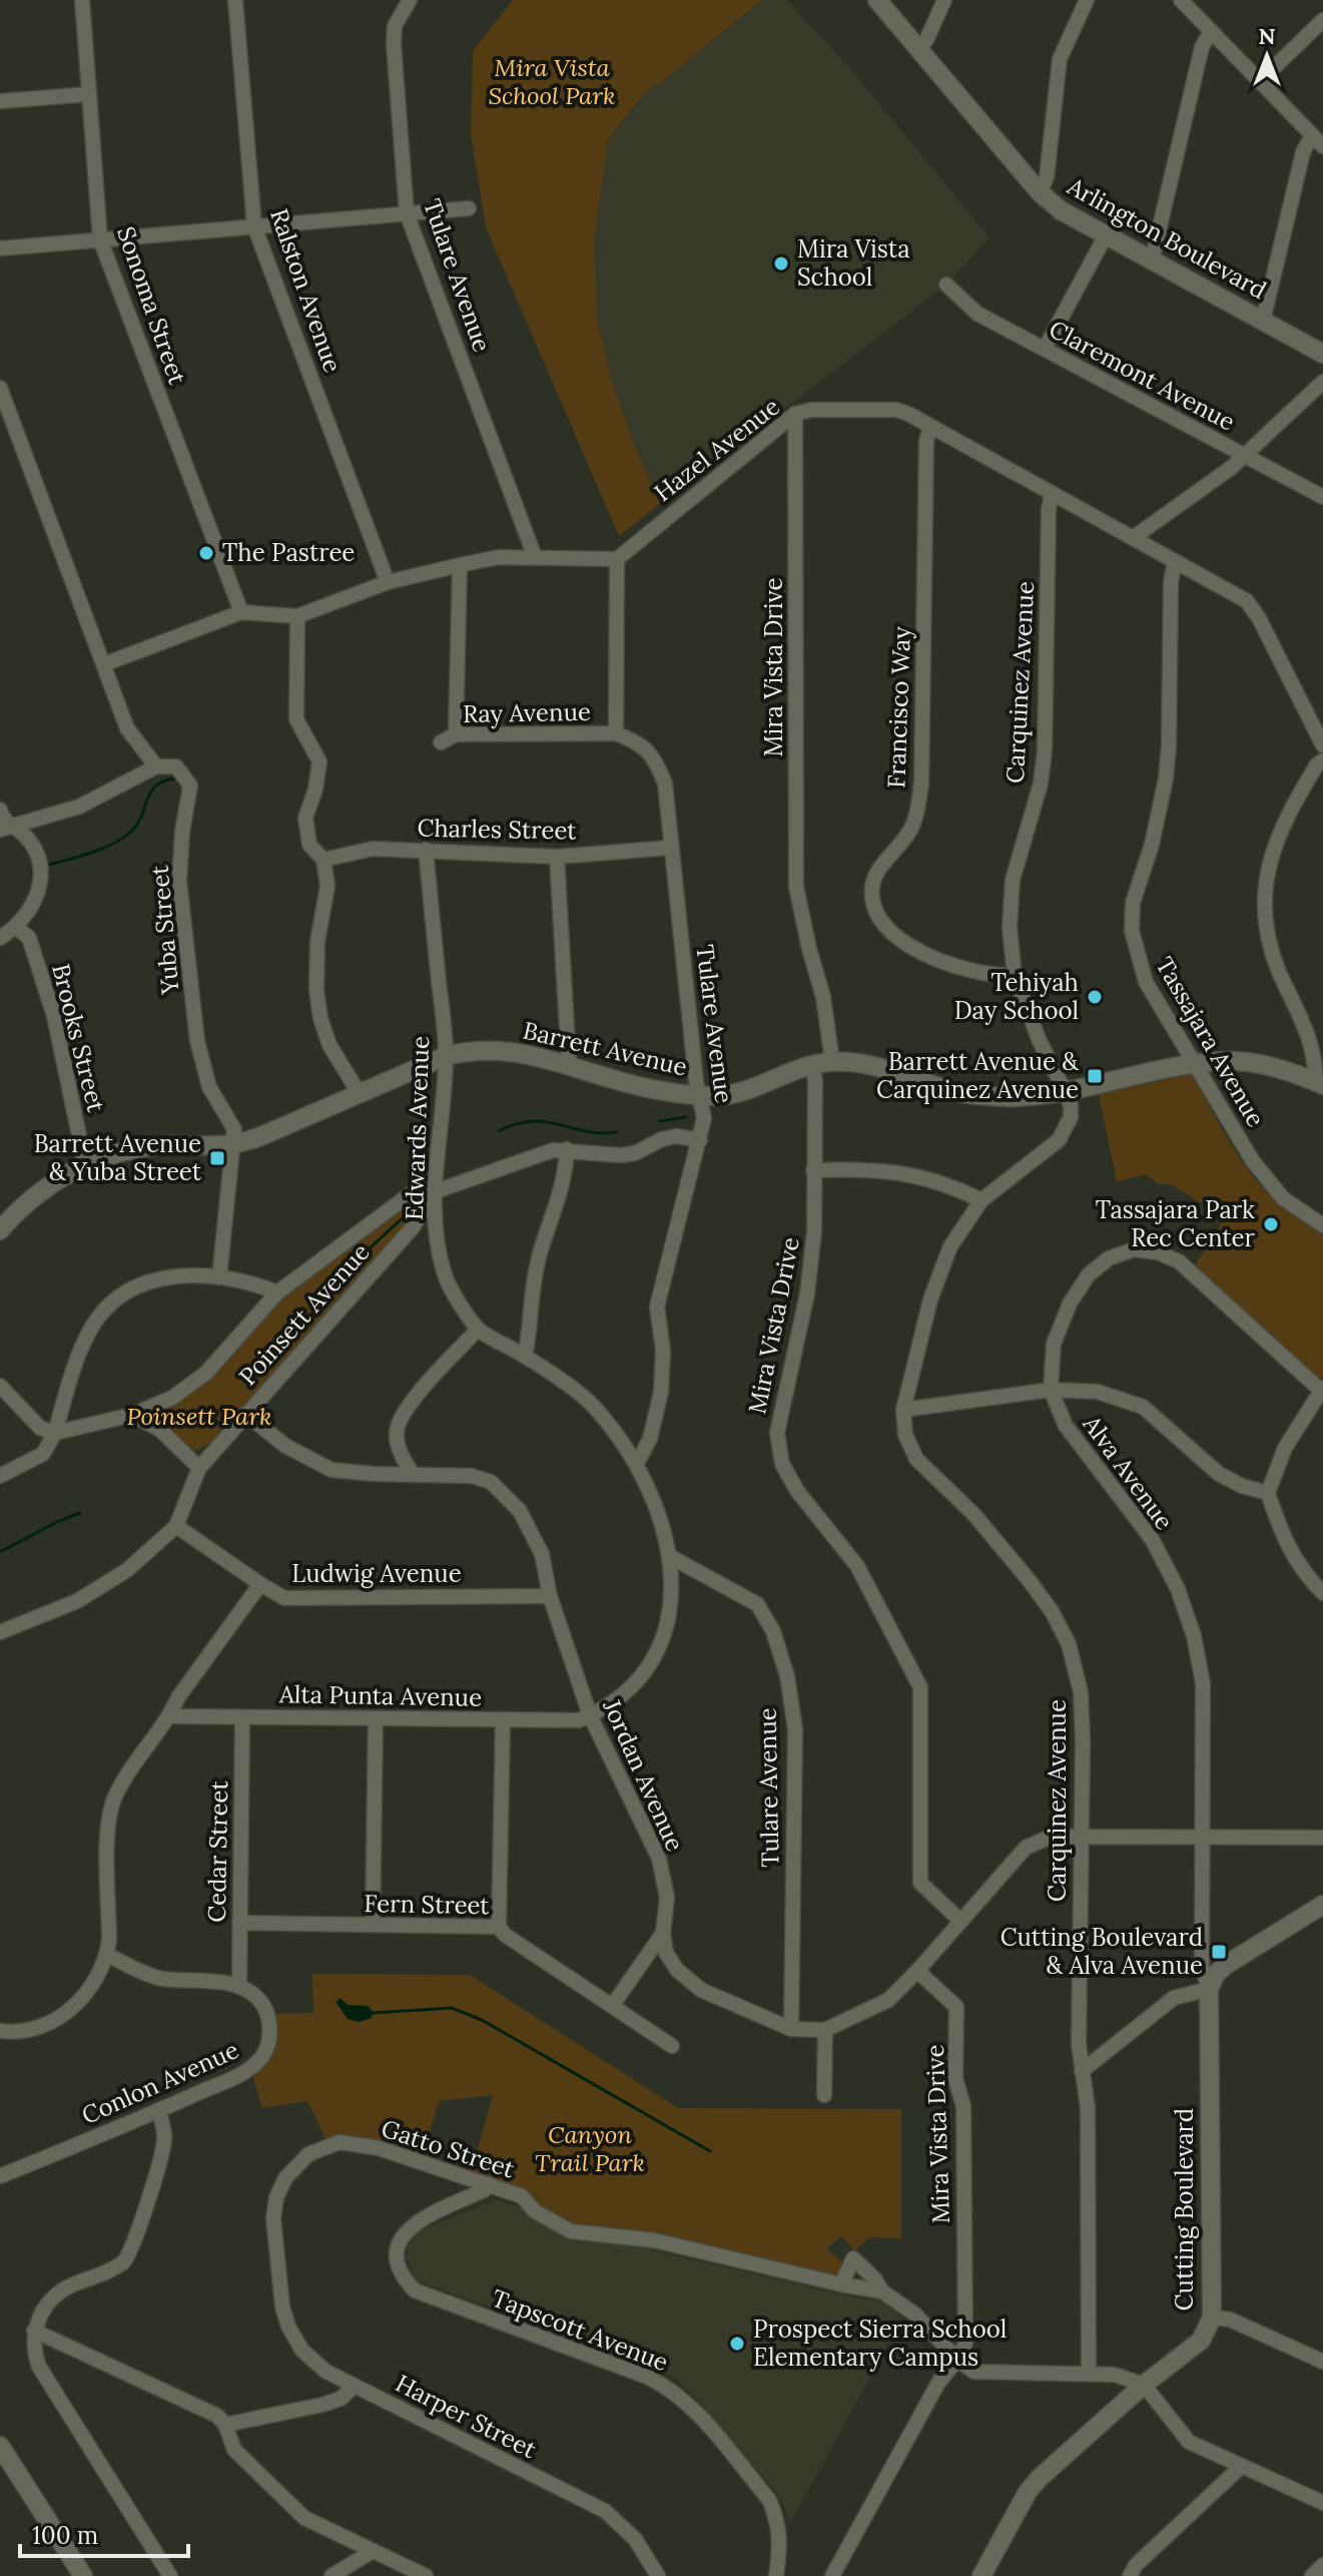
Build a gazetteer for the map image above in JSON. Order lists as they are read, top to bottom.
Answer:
{
  "streets": {
    "street": [
      "Arlington Boulevard",
      "Tulare Avenue",
      "Ralston Avenue",
      "Sonoma Street",
      "Claremont Avenue",
      "Hazel Avenue",
      "Mira Vista Drive",
      "Carquinez Avenue",
      "Francisco Way",
      "Ray Avenue",
      "Charles Street",
      "Yuba Street",
      "Brooks Street",
      "Tassajara Avenue",
      "Barrett Avenue",
      "Edwards Avenue",
      "Poinsett Avenue",
      "Alva Avenue",
      "Ludwig Avenue",
      "Alta Punta Avenue",
      "Jordan Avenue",
      "Cedar Street",
      "Fern Street",
      "Conlon Avenue",
      "Gatto Street",
      "Cutting Boulevard",
      "Tapscott Avenue",
      "Harper Street"
    ]
  },
  "crossings": [
    ["Tulare Avenue", "Ray Avenue"],
    ["Tulare Avenue", "Charles Street"],
    ["Tulare Avenue", "Barrett Avenue"],
    ["Tulare Avenue", "Edwards Avenue"],
    ["Tulare Avenue", "Jordan Avenue"],
    ["Hazel Avenue", "Mira Vista Drive"],
    ["Hazel Avenue", "Carquinez Avenue"],
    ["Hazel Avenue", "Francisco Way"],
    ["Hazel Avenue", "Tassajara Avenue"],
    ["Mira Vista Drive", "Barrett Avenue"],
    ["Mira Vista Drive", "Jordan Avenue"],
    ["Carquinez Avenue", "Francisco Way"],
    ["Carquinez Avenue", "Barrett Avenue"],
    ["Carquinez Avenue", "Jordan Avenue"],
    ["Charles Street", "Edwards Avenue"],
    ["Yuba Street", "Barrett Avenue"],
    ["Brooks Street", "Barrett Avenue"],
    ["Tassajara Avenue", "Barrett Avenue"],
    ["Barrett Avenue", "Edwards Avenue"],
    ["Edwards Avenue", "Poinsett Avenue"],
    ["Edwards Avenue", "Alta Punta Avenue"],
    ["Edwards Avenue", "Jordan Avenue"],
    ["Poinsett Avenue", "Ludwig Avenue"],
    ["Poinsett Avenue", "Jordan Avenue"],
    ["Alva Avenue", "Jordan Avenue"],
    ["Alva Avenue", "Cutting Boulevard"],
    ["Ludwig Avenue", "Jordan Avenue"],
    ["Alta Punta Avenue", "Jordan Avenue"],
    ["Alta Punta Avenue", "Cedar Street"],
    ["Cedar Street", "Fern Street"],
    ["Cedar Street", "Conlon Avenue"],
    ["Gatto Street", "Tapscott Avenue"],
    ["Gatto Street", "Harper Street"]
  ],
  "parks": ["Mira Vista School Park", "Poinsett Park", "Canyon Trail Park"],
  "places": {
    "other": [
      "Mira Vista School",
      "The Pastree",
      "Tehiyah Day School",
      "Tassajara Park Rec Center",
      "Prospect Sierra School Elementary Campus"
    ],
    "transit": ["Barrett Avenue & Carquinez Avenue", "Barrett Avenue & Yuba Street", "Cutting Boulevard & Alva Avenue"]
  },
  "scale_bar": "100 m",
  "north": "top"
}
